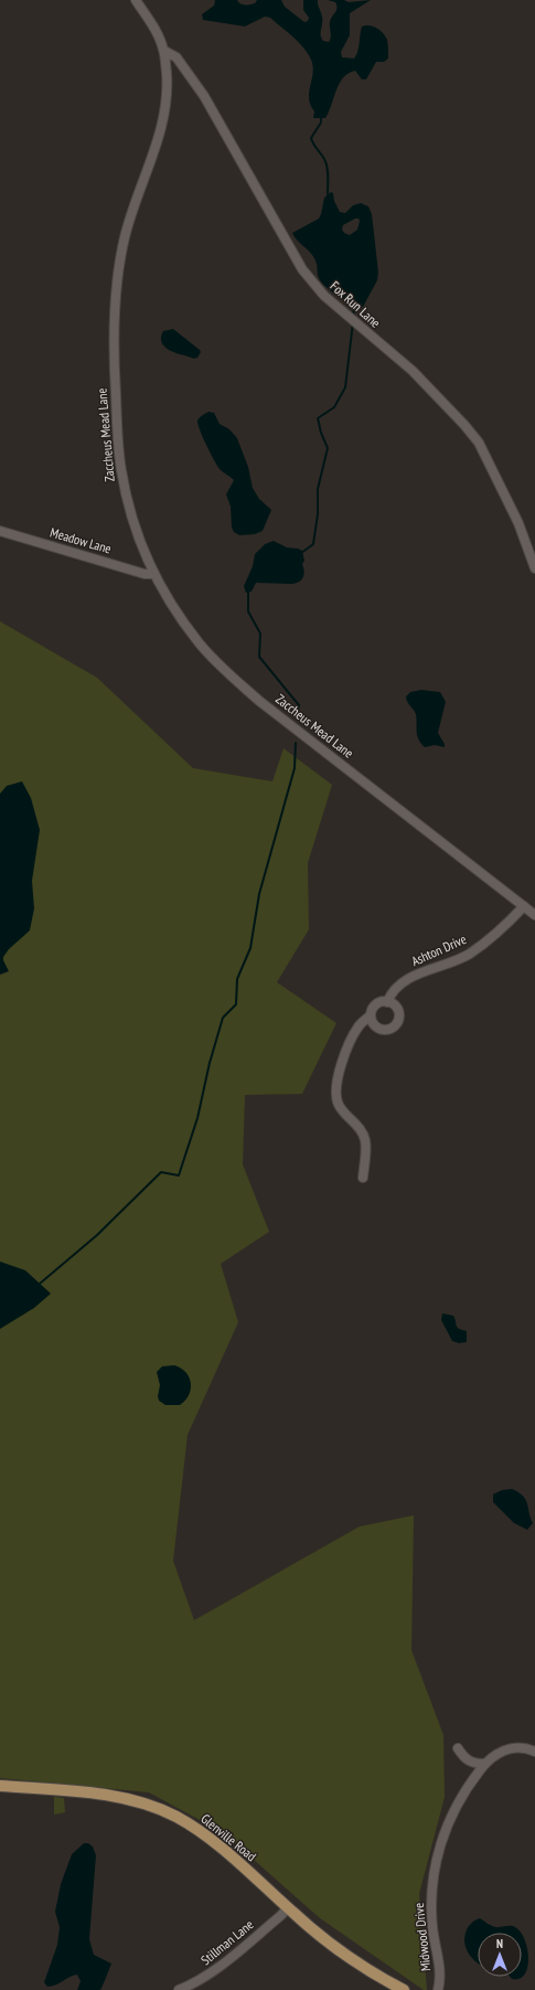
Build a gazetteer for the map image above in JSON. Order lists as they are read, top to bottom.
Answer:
{
  "streets": {
    "main road": ["Glenville Road"],
    "street": [
      "Fox Run Lane",
      "Zaccheus Mead Lane",
      "Meadow Lane",
      "Ashton Drive",
      "Midwood Drive",
      "Stillman Lane"
    ]
  },
  "crossings": [
    ["Fox Run Lane", "Zaccheus Mead Lane"],
    ["Zaccheus Mead Lane", "Meadow Lane"],
    ["Zaccheus Mead Lane", "Ashton Drive"],
    ["Glenville Road", "Stillman Lane"]
  ],
  "north": "top"
}
